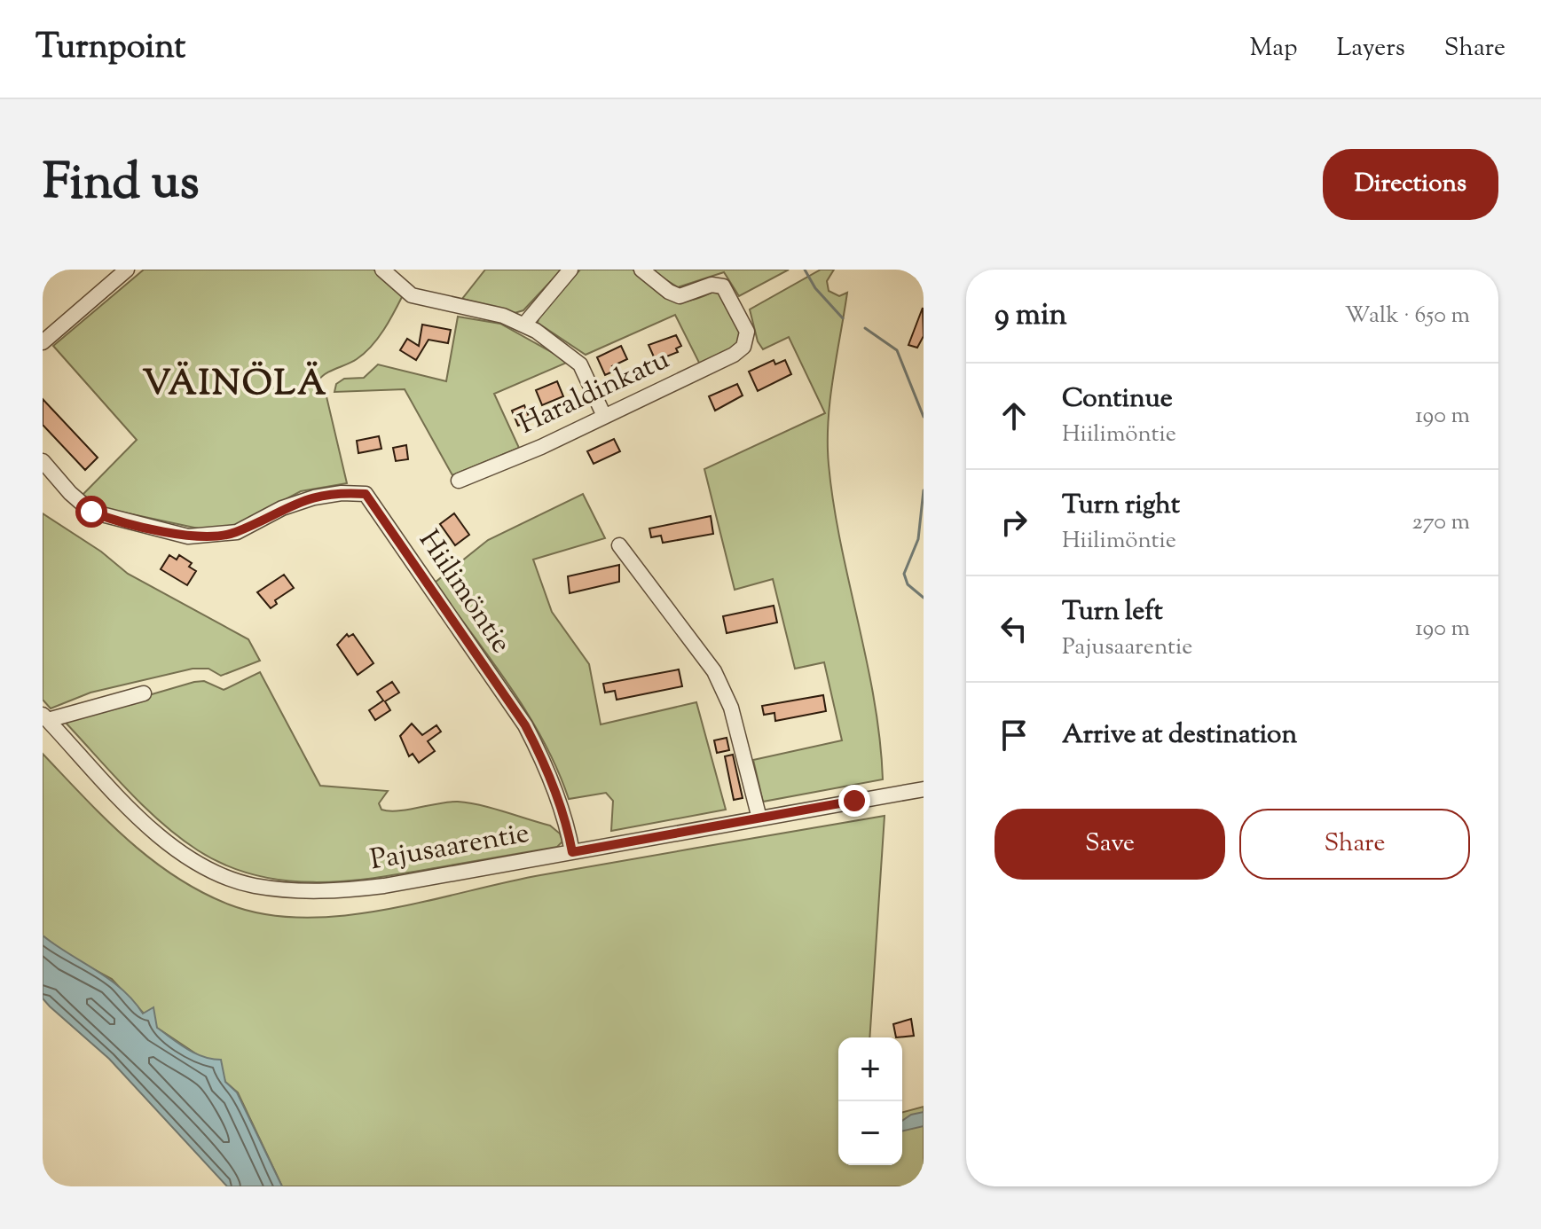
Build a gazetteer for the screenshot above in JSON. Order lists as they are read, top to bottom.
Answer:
{
  "streets": {
    "street": ["Haraldinkatu", "Hiilimöntie", "Pajusaarentie"]
  },
  "crossings": [
    ["Hiilimöntie", "Pajusaarentie"]
  ],
  "districts": ["VÄINÖLÄ"],
  "page": {
    "header": "Turnpoint",
    "nav": ["Map", "Layers", "Share"],
    "title": "Find us",
    "buttons": [
      "Directions",
      ["Save", "Share"]
    ],
    "heading": ["9 min", "Walk · 650 m"],
    "list": [
      ["Continue", "Hiilimöntie", "190 m"],
      ["Turn right", "Hiilimöntie", "270 m"],
      ["Turn left", "Pajusaarentie", "190 m"],
      "Arrive at destination"
    ],
    "map_buttons": ["+", "−"]
  }
}
